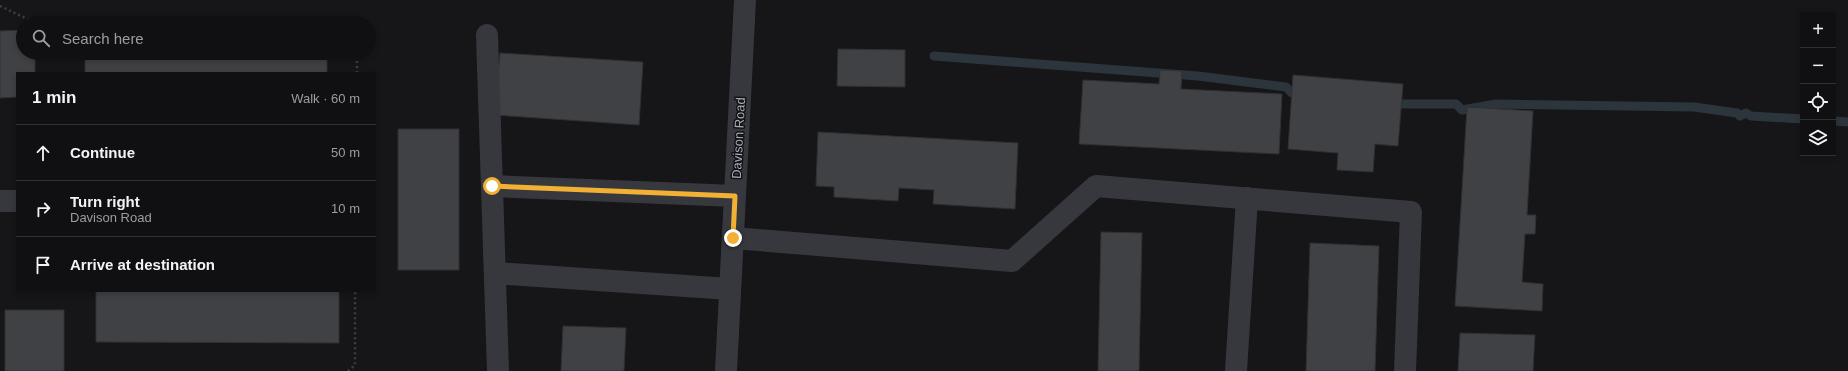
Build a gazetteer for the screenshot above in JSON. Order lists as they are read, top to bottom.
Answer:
{
  "streets": {
    "street": ["Davison Road"]
  },
  "page": {
    "map_buttons": ["+", "−"],
    "search": "Search here",
    "heading": ["1 min", "Walk · 60 m"],
    "list": [
      ["Continue", "50 m"],
      ["Turn right", "Davison Road", "10 m"],
      "Arrive at destination"
    ]
  }
}
